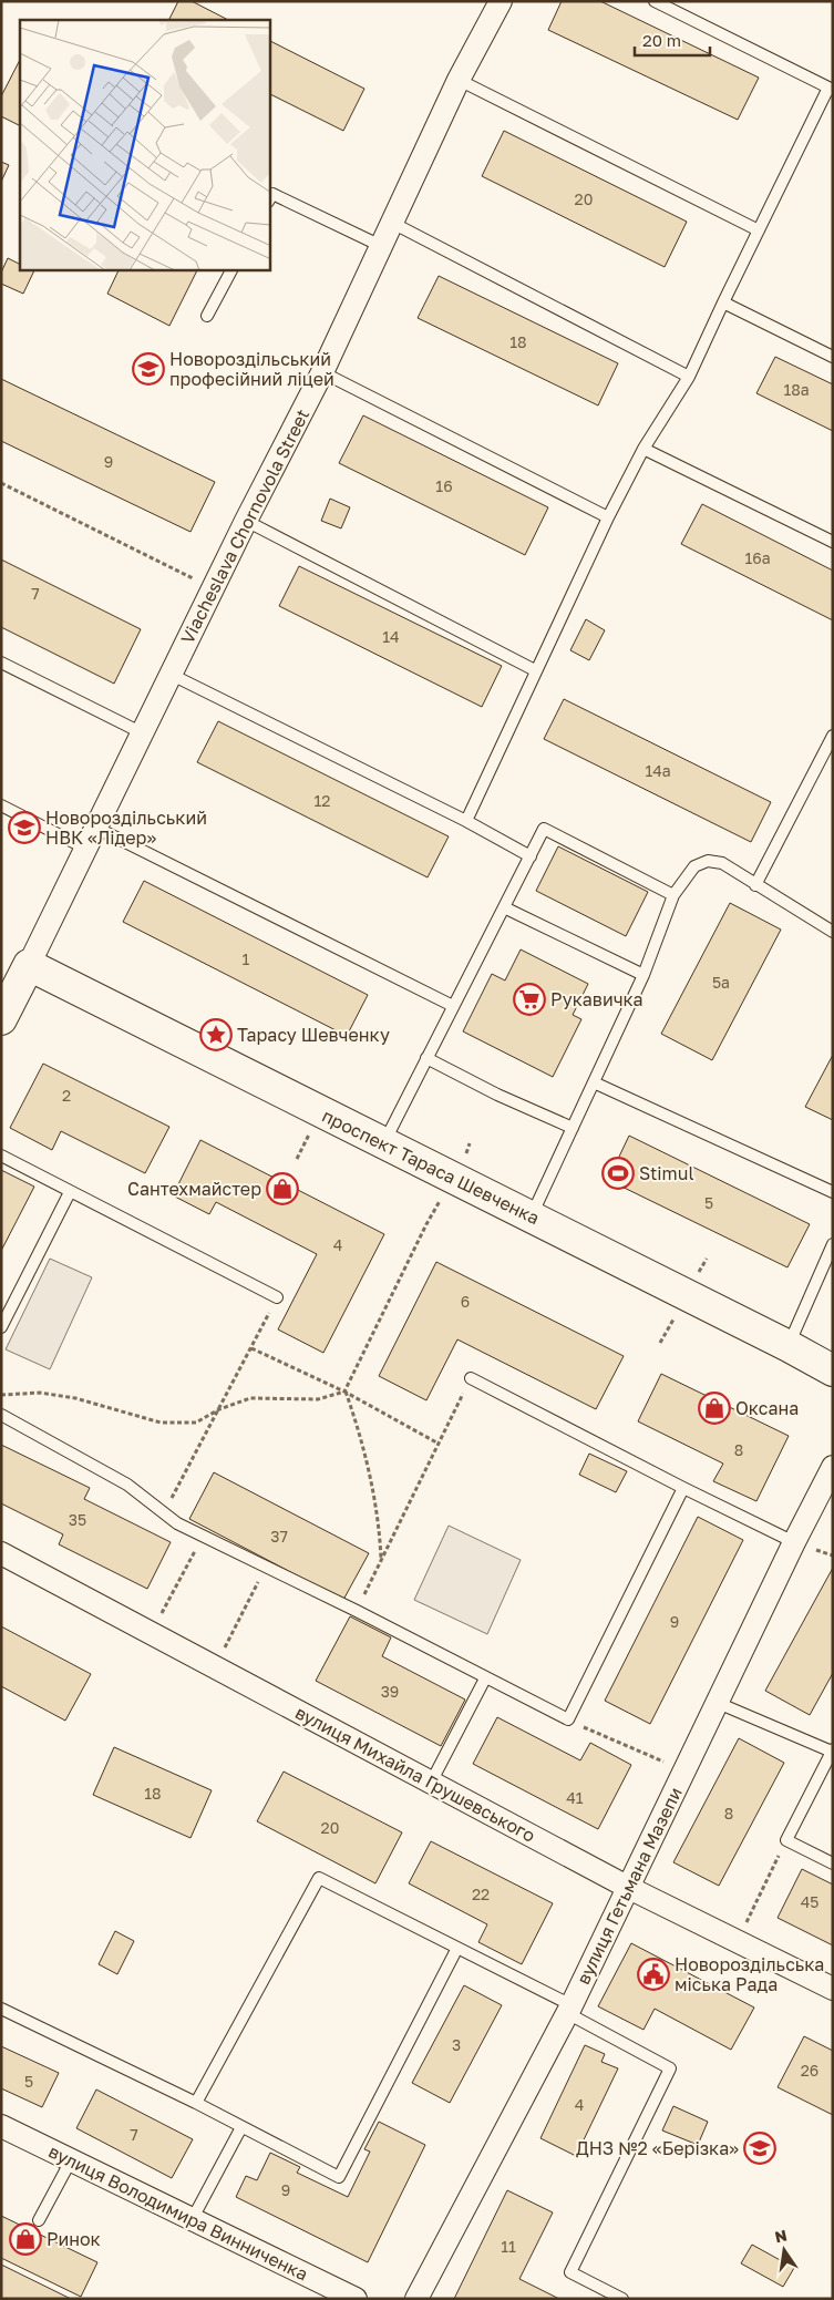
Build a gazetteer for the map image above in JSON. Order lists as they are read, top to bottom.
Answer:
{
  "streets": {
    "street": [
      "Viacheslava Chornovola Street",
      "проспект Тараса Шевченка",
      "вулиця Михайла Грушевського",
      "вулиця Гетьмана Мазепи",
      "вулиця Володимира Винниченка"
    ]
  },
  "crossings": [
    ["Viacheslava Chornovola Street", "проспект Тараса Шевченка"],
    ["вулиця Михайла Грушевського", "вулиця Гетьмана Мазепи"]
  ],
  "places": {
    "school or university": ["Новороздільський професійний ліцей", "Новороздільський НВК «Лідер»", "ДНЗ №2 «Берізка»"],
    "supermarket": ["Рукавичка"],
    "place": ["Тарасу Шевченку"],
    "sports": ["Stimul"],
    "shop": ["Сантехмайстер", "Оксана", "Ринок"],
    "public building": ["Новороздільська міська Рада"]
  },
  "house_numbers": [
    "20",
    "18",
    "18а",
    "9",
    "16",
    "16а",
    "7",
    "14",
    "14а",
    "12",
    "1",
    "5а",
    "2",
    "5",
    "4",
    "6",
    "8",
    "35",
    "37",
    "9",
    "39",
    "18",
    "41",
    "8",
    "20",
    "22",
    "45",
    "3",
    "26",
    "5",
    "4",
    "7",
    "9",
    "11"
  ],
  "scale_bar": "20 m",
  "north": "top"
}
